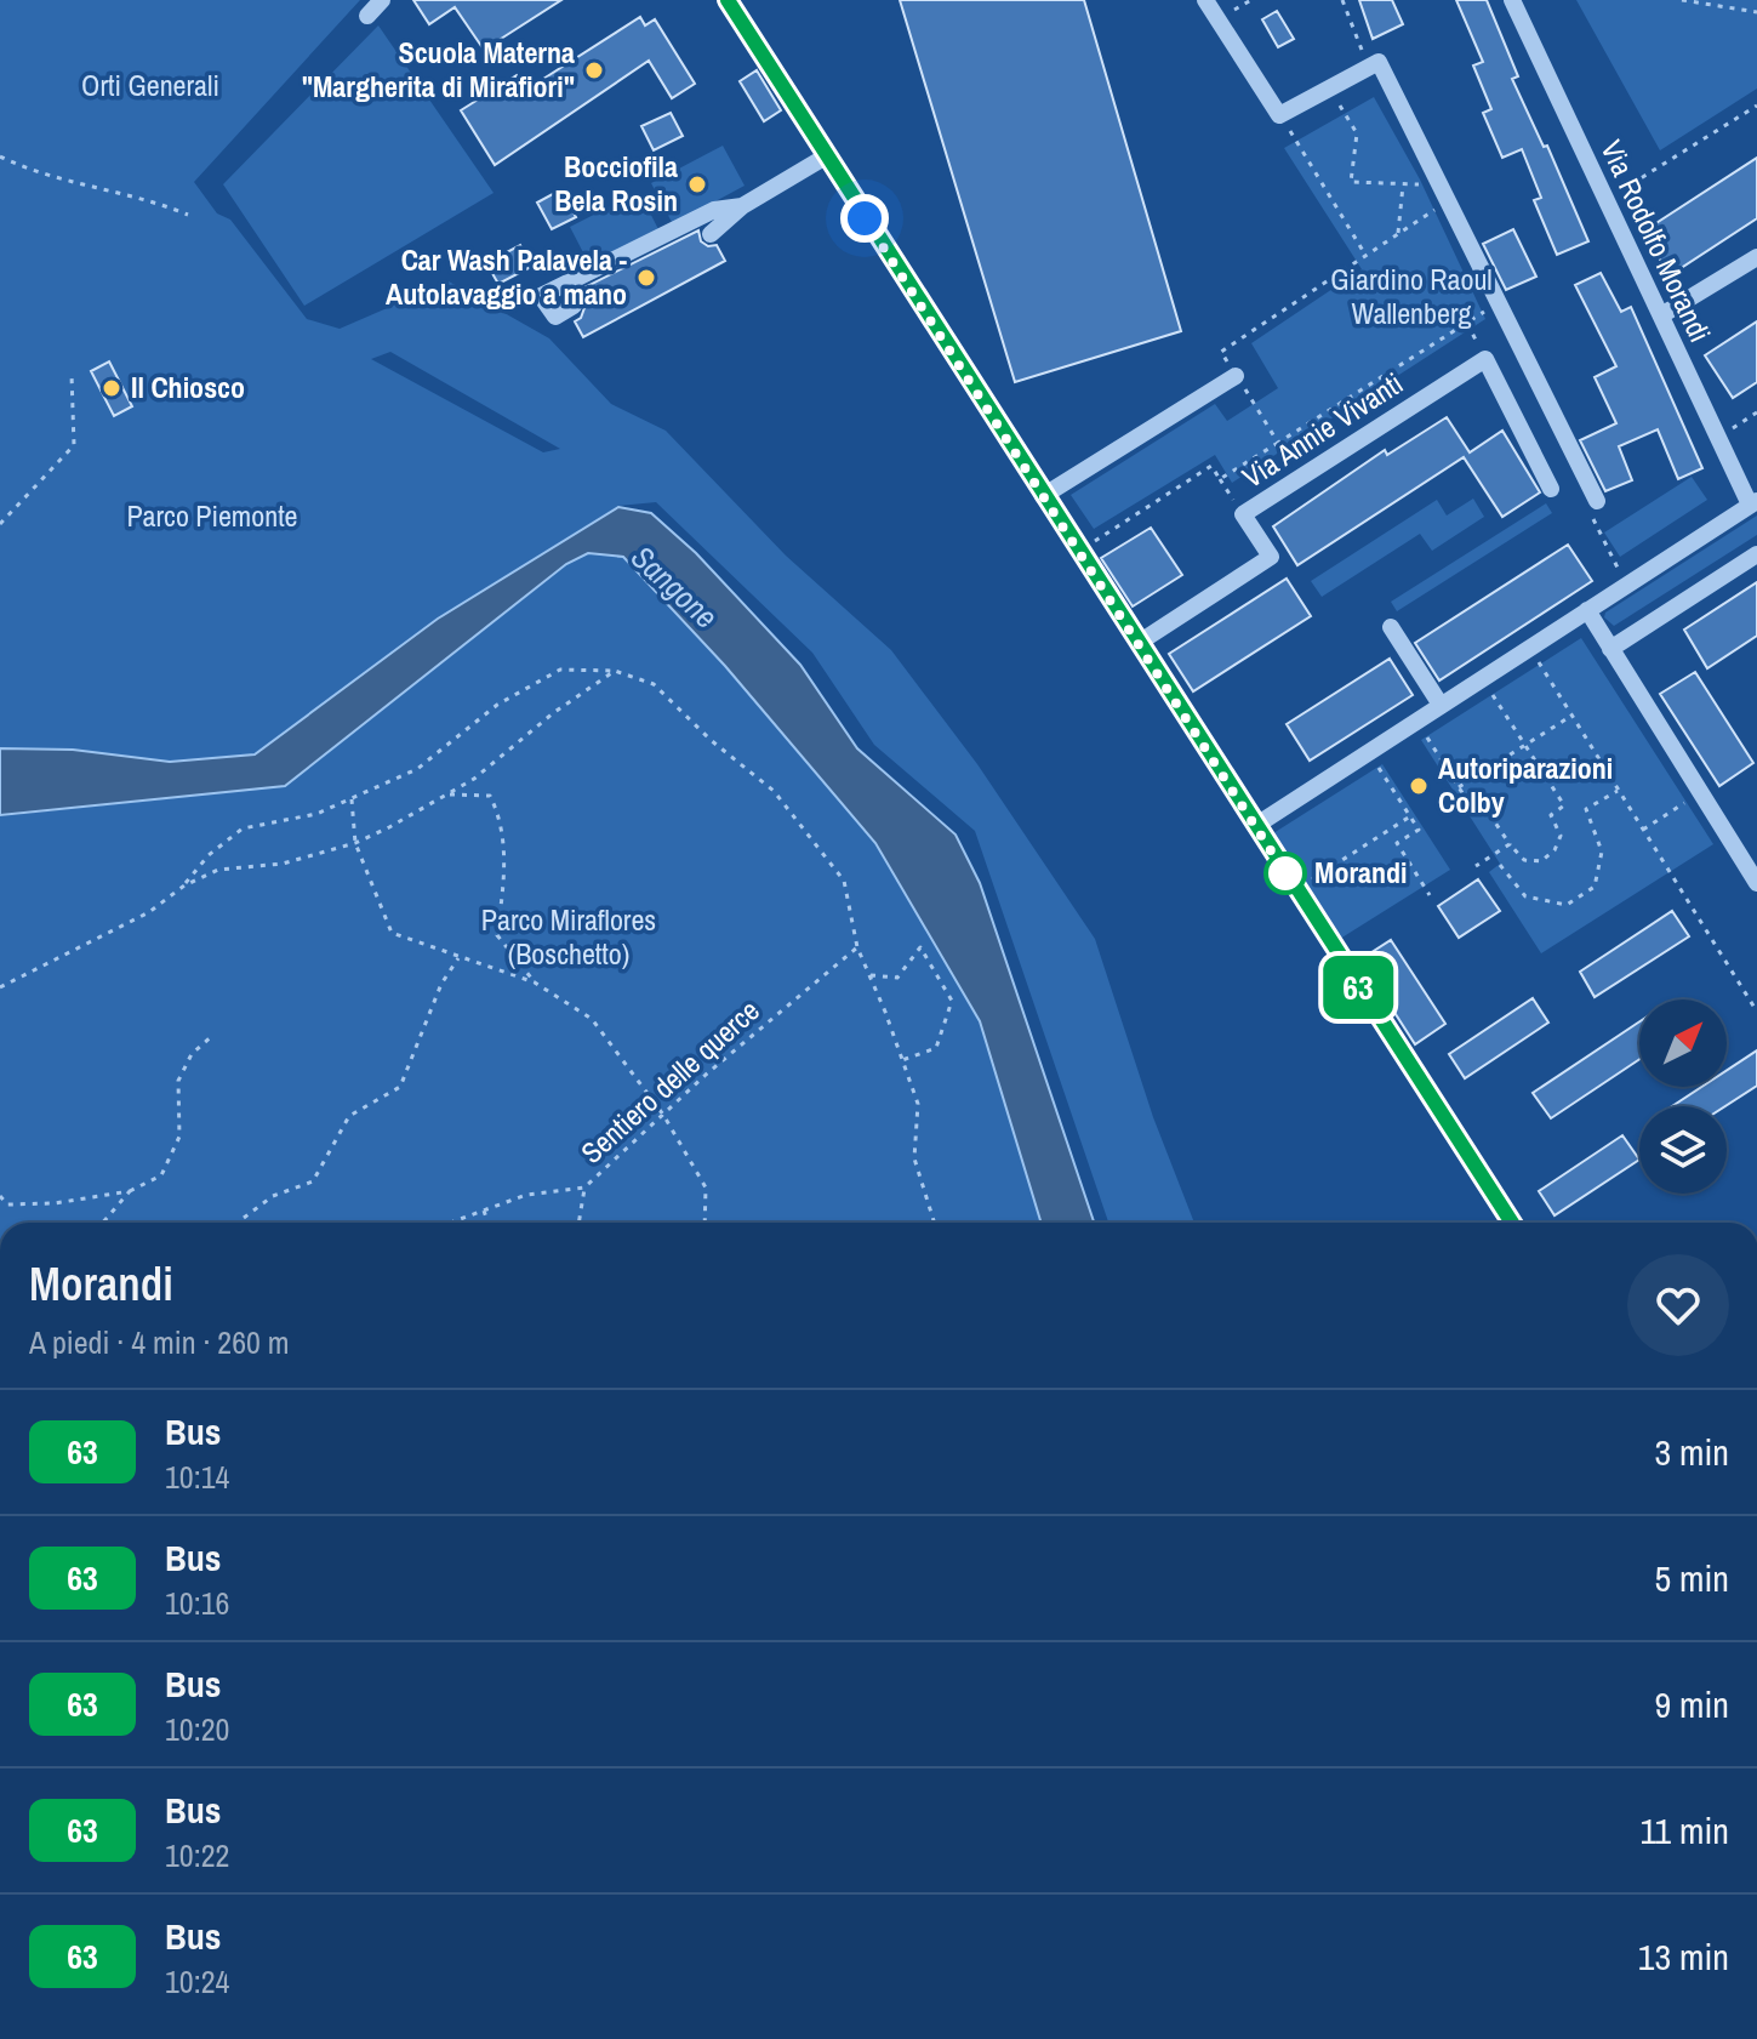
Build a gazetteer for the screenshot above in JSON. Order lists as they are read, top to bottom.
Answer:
{
  "streets": {
    "street": ["Via Rodolfo Morandi", "Via Annie Vivanti"],
    "path": ["Sentiero delle querce"]
  },
  "water": ["Sangone"],
  "parks": [
    "Orti Generali",
    "Giardino Raoul Wallenberg",
    "Parco Piemonte",
    "Parco Miraflores (Boschetto)"
  ],
  "places": [
    "Scuola Materna \"Margherita di Mirafiori\"",
    "Bocciofila Bela Rosin",
    "Car Wash Palavela - Autolavaggio a mano",
    "Il Chiosco",
    "Autoriparazioni Colby",
    "Morandi"
  ],
  "lines": ["bus line 63"],
  "north": "top right",
  "page": {
    "on_map": "63",
    "heading": ["Morandi", "A piedi · 4 min · 260 m"],
    "list": [
      {
        "mark": "63",
        "name": "Bus",
        "note": "10:14",
        "value": "3 min"
      },
      {
        "mark": "63",
        "name": "Bus",
        "note": "10:16",
        "value": "5 min"
      },
      {
        "mark": "63",
        "name": "Bus",
        "note": "10:20",
        "value": "9 min"
      },
      {
        "mark": "63",
        "name": "Bus",
        "note": "10:22",
        "value": "11 min"
      },
      {
        "mark": "63",
        "name": "Bus",
        "note": "10:24",
        "value": "13 min"
      }
    ]
  }
}
